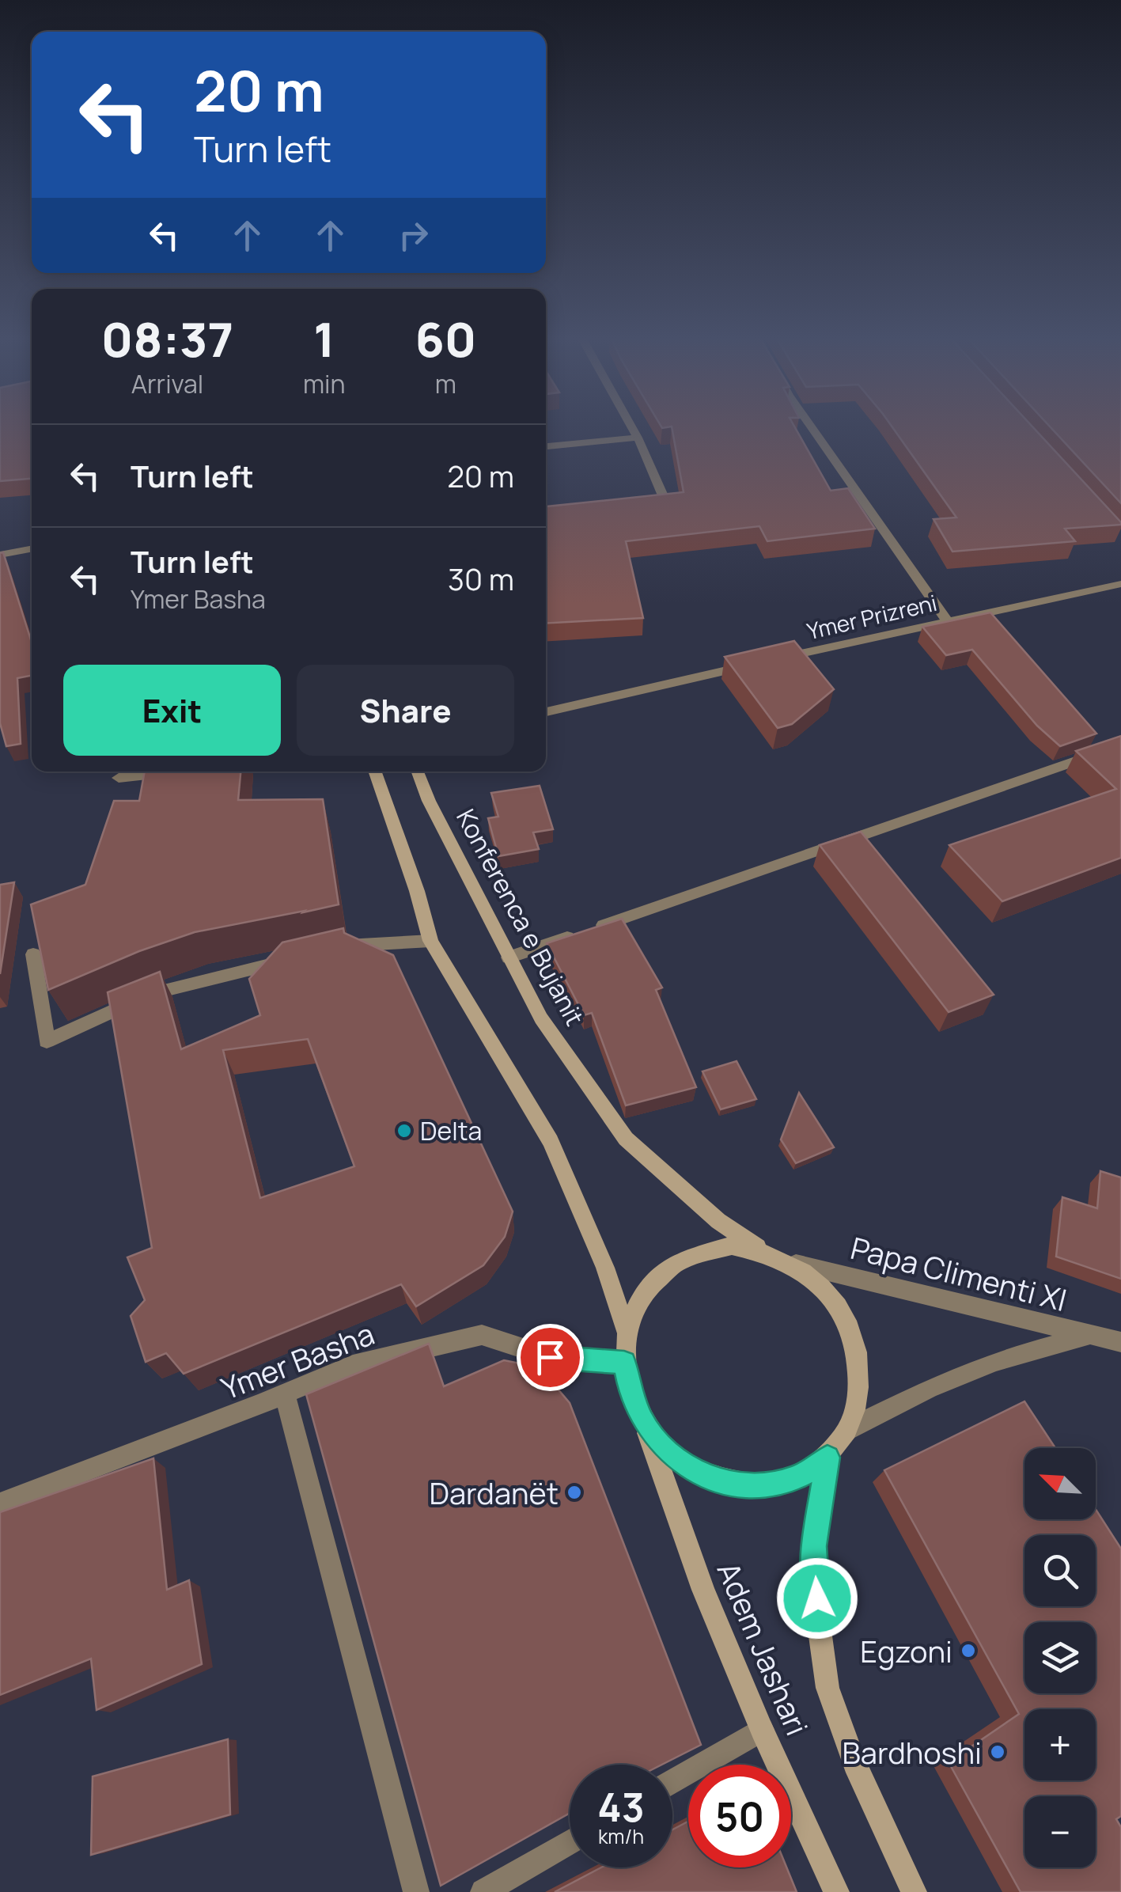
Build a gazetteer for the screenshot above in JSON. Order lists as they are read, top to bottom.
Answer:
{
  "streets": {
    "main road": ["Konferenca e Bujanit", "Adem Jashari"],
    "street": ["Ymer Prizreni", "Papa Climenti XI", "Ymer Basha"]
  },
  "crossings": [
    ["Konferenca e Bujanit", "Papa Climenti XI"],
    ["Konferenca e Bujanit", "Ymer Basha"],
    ["Konferenca e Bujanit", "Adem Jashari"],
    ["Papa Climenti XI", "Ymer Basha"],
    ["Papa Climenti XI", "Adem Jashari"],
    ["Ymer Basha", "Adem Jashari"]
  ],
  "places": [
    "Delta",
    "Dardanët",
    "Egzoni",
    "Bardhoshi"
  ],
  "north": "top left",
  "page": {
    "turn": ["20 m", "Turn left"],
    "eta": [
      "08:37",
      "Arrival",
      "1",
      "min",
      "60",
      "m"
    ],
    "list": [
      {
        "name": "Turn left",
        "value": "20 m"
      },
      {
        "name": "Turn left",
        "note": "Ymer Basha",
        "value": "30 m"
      }
    ],
    "buttons": ["Exit", "Share"],
    "map_buttons": ["+", "−"],
    "speed": "43 km/h",
    "limit": "50"
  }
}
